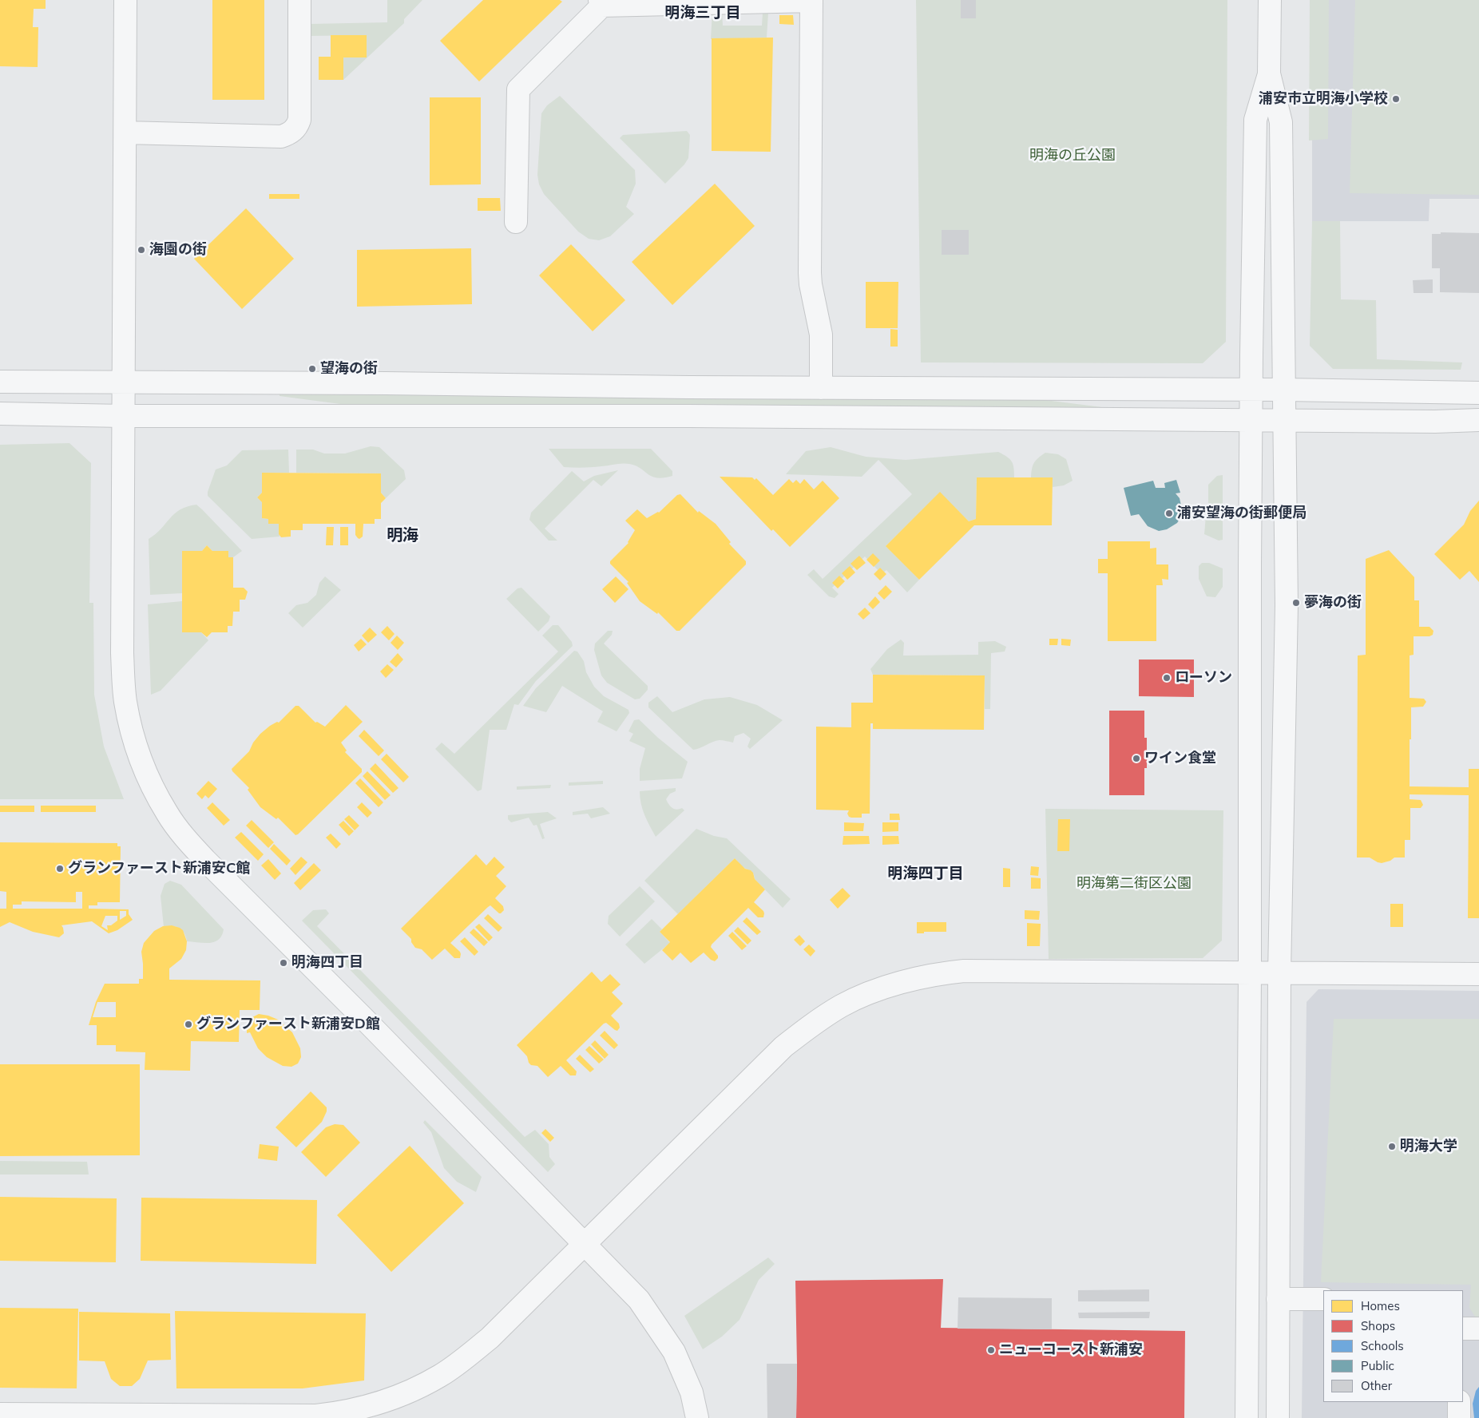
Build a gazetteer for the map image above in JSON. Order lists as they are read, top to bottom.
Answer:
{
  "districts": ["明海三丁目", "明海", "明海四丁目"],
  "parks": ["明海の丘公園", "明海第二街区公園"],
  "places": [
    "浦安市立明海小学校",
    "海園の街",
    "望海の街",
    "浦安望海の街郵便局",
    "夢海の街",
    "ローソン",
    "ワイン食堂",
    "グランファースト新浦安C館",
    "明海四丁目",
    "グランファースト新浦安D館",
    "明海大学",
    "ニューコースト新浦安"
  ],
  "legend": [
    "Homes",
    "Shops",
    "Schools",
    "Public",
    "Other"
  ]
}
